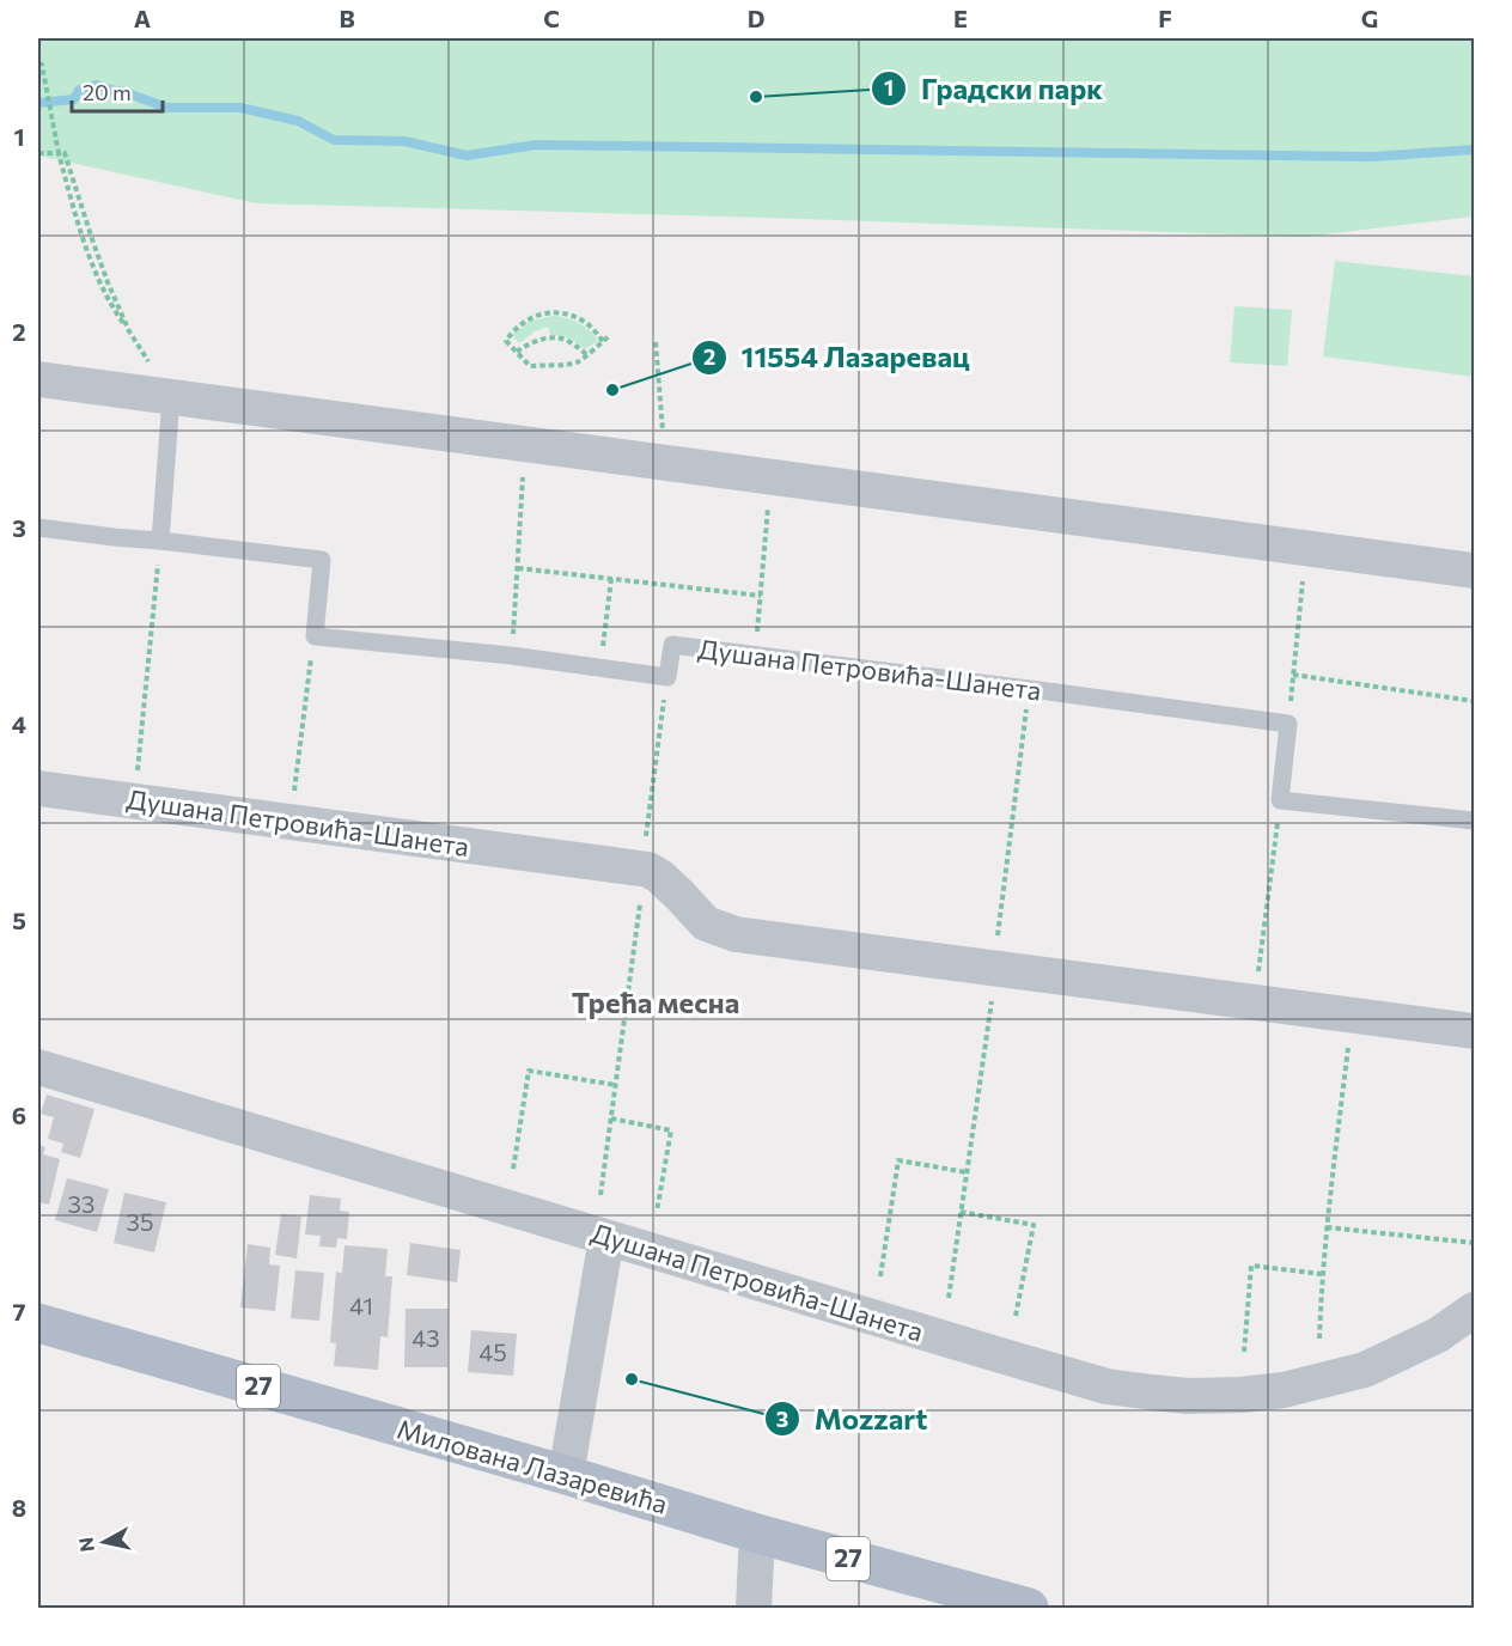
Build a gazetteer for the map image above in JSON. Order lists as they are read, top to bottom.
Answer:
{
  "streets": {
    "main road": ["27", "Милована Лазаревића"],
    "street": ["Душана Петровића-Шанета"]
  },
  "districts": ["Трећа месна"],
  "places": ["Градски парк", "11554 Лазаревац", "Mozzart"],
  "house_numbers": [
    "33",
    "35",
    "41",
    "43",
    "45"
  ],
  "scale_bar": "20 m",
  "north": "left",
  "grid": {
    "columns": [
      "A",
      "B",
      "C",
      "D",
      "E",
      "F",
      "G"
    ],
    "rows": [
      "1",
      "2",
      "3",
      "4",
      "5",
      "6",
      "7",
      "8"
    ]
  }
}
